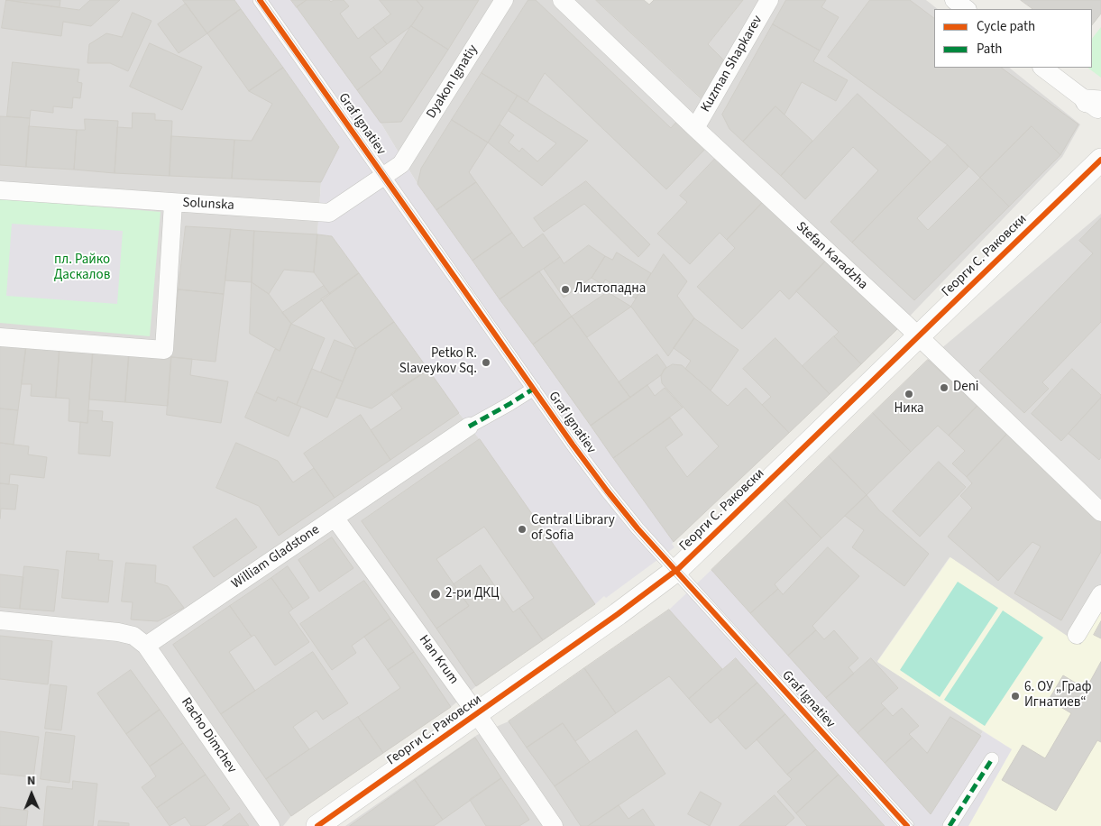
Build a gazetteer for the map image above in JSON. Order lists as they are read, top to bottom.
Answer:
{
  "streets": {
    "street": [
      "Kuzman Shapkarev",
      "Dyakon Ignatiy",
      "Graf Ignatiev",
      "Solunska",
      "Stefan Karadzha",
      "Георги С. Раковски",
      "William Gladstone",
      "Han Krum",
      "Racho Dimchev"
    ]
  },
  "crossings": [
    ["Kuzman Shapkarev", "Stefan Karadzha"],
    ["Dyakon Ignatiy", "Solunska"],
    ["Graf Ignatiev", "Solunska"],
    ["Graf Ignatiev", "Георги С. Раковски"],
    ["Graf Ignatiev", "William Gladstone"],
    ["Stefan Karadzha", "Георги С. Раковски"],
    ["Георги С. Раковски", "Han Krum"],
    ["William Gladstone", "Han Krum"],
    ["William Gladstone", "Racho Dimchev"]
  ],
  "parks": ["пл. Райко Даскалов"],
  "places": [
    "Листопадна",
    "Petko R. Slaveykov Sq.",
    "Deni",
    "Ника",
    "Central Library of Sofia",
    "2-ри ДКЦ",
    "6. ОУ „Граф Игнатиев“"
  ],
  "legend": ["Cycle path", "Path"],
  "north": "top"
}
